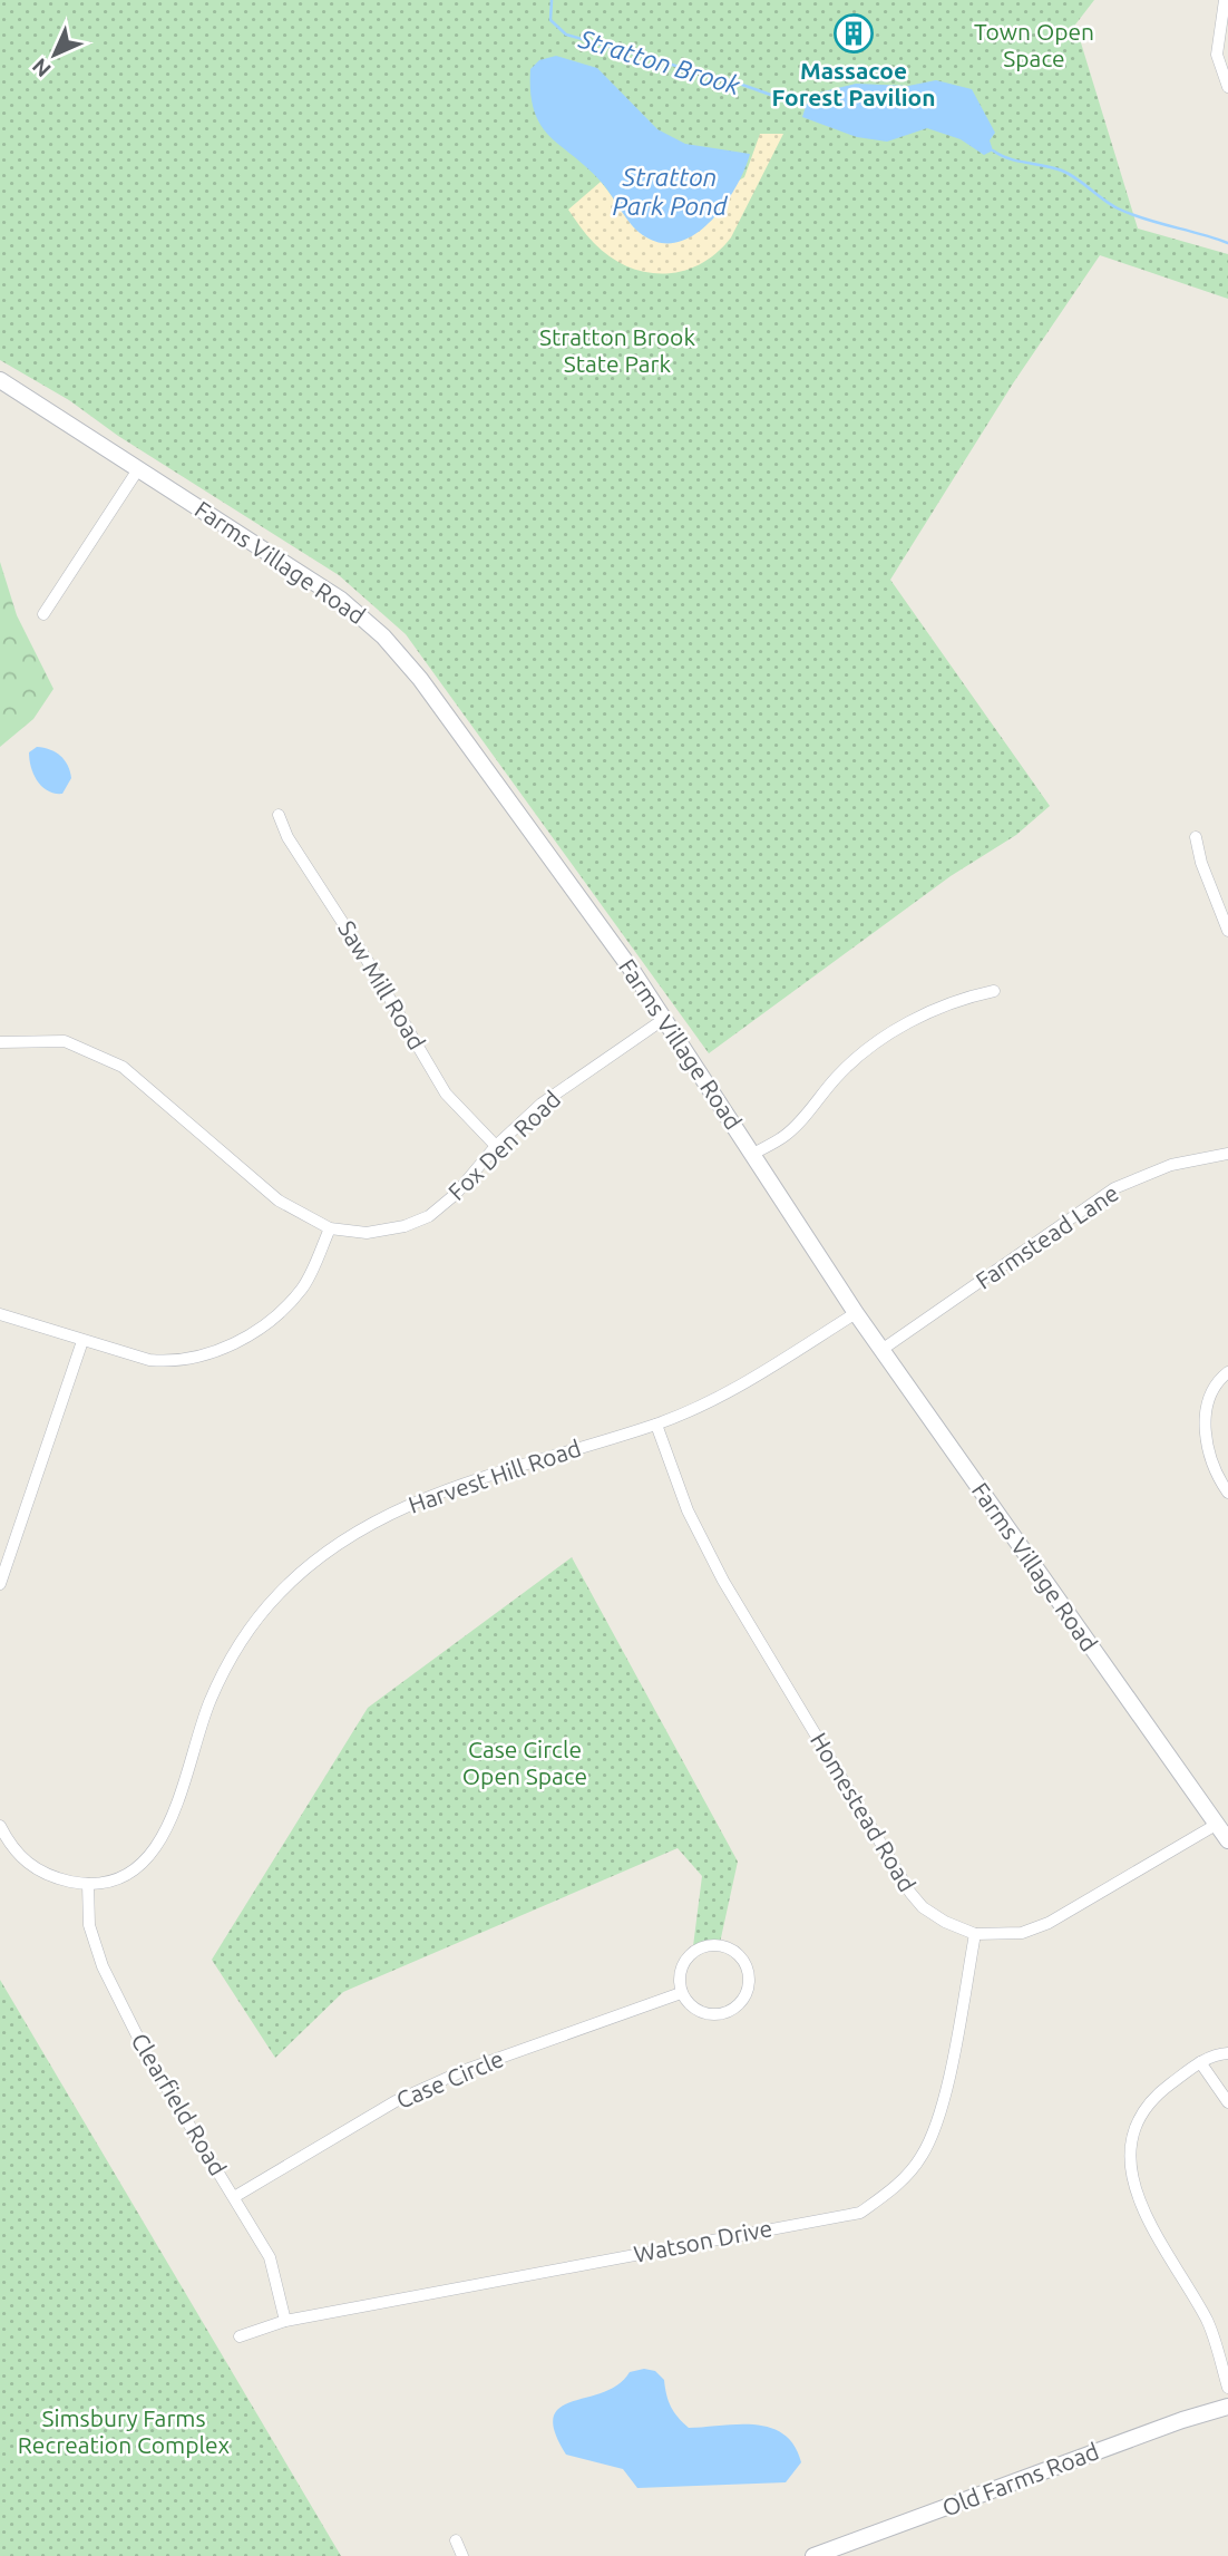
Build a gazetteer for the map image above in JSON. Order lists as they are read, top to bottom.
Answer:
{
  "streets": {
    "main road": ["Farms Village Road", "Old Farms Road"],
    "street": [
      "Saw Mill Road",
      "Fox Den Road",
      "Farmstead Lane",
      "Harvest Hill Road",
      "Homestead Road",
      "Case Circle",
      "Clearfield Road",
      "Watson Drive"
    ]
  },
  "crossings": [
    ["Farms Village Road", "Fox Den Road"],
    ["Farms Village Road", "Farmstead Lane"],
    ["Farms Village Road", "Harvest Hill Road"],
    ["Farms Village Road", "Homestead Road"],
    ["Saw Mill Road", "Fox Den Road"],
    ["Harvest Hill Road", "Homestead Road"],
    ["Harvest Hill Road", "Clearfield Road"],
    ["Homestead Road", "Watson Drive"],
    ["Case Circle", "Clearfield Road"],
    ["Clearfield Road", "Watson Drive"]
  ],
  "water": ["Stratton Brook", "Stratton Park Pond"],
  "parks": [
    "Town Open Space",
    "Stratton Brook State Park",
    "Case Circle Open Space",
    "Simsbury Farms Recreation Complex"
  ],
  "places": {
    "building": ["Massacoe Forest Pavilion"]
  },
  "north": "bottom left"
}
